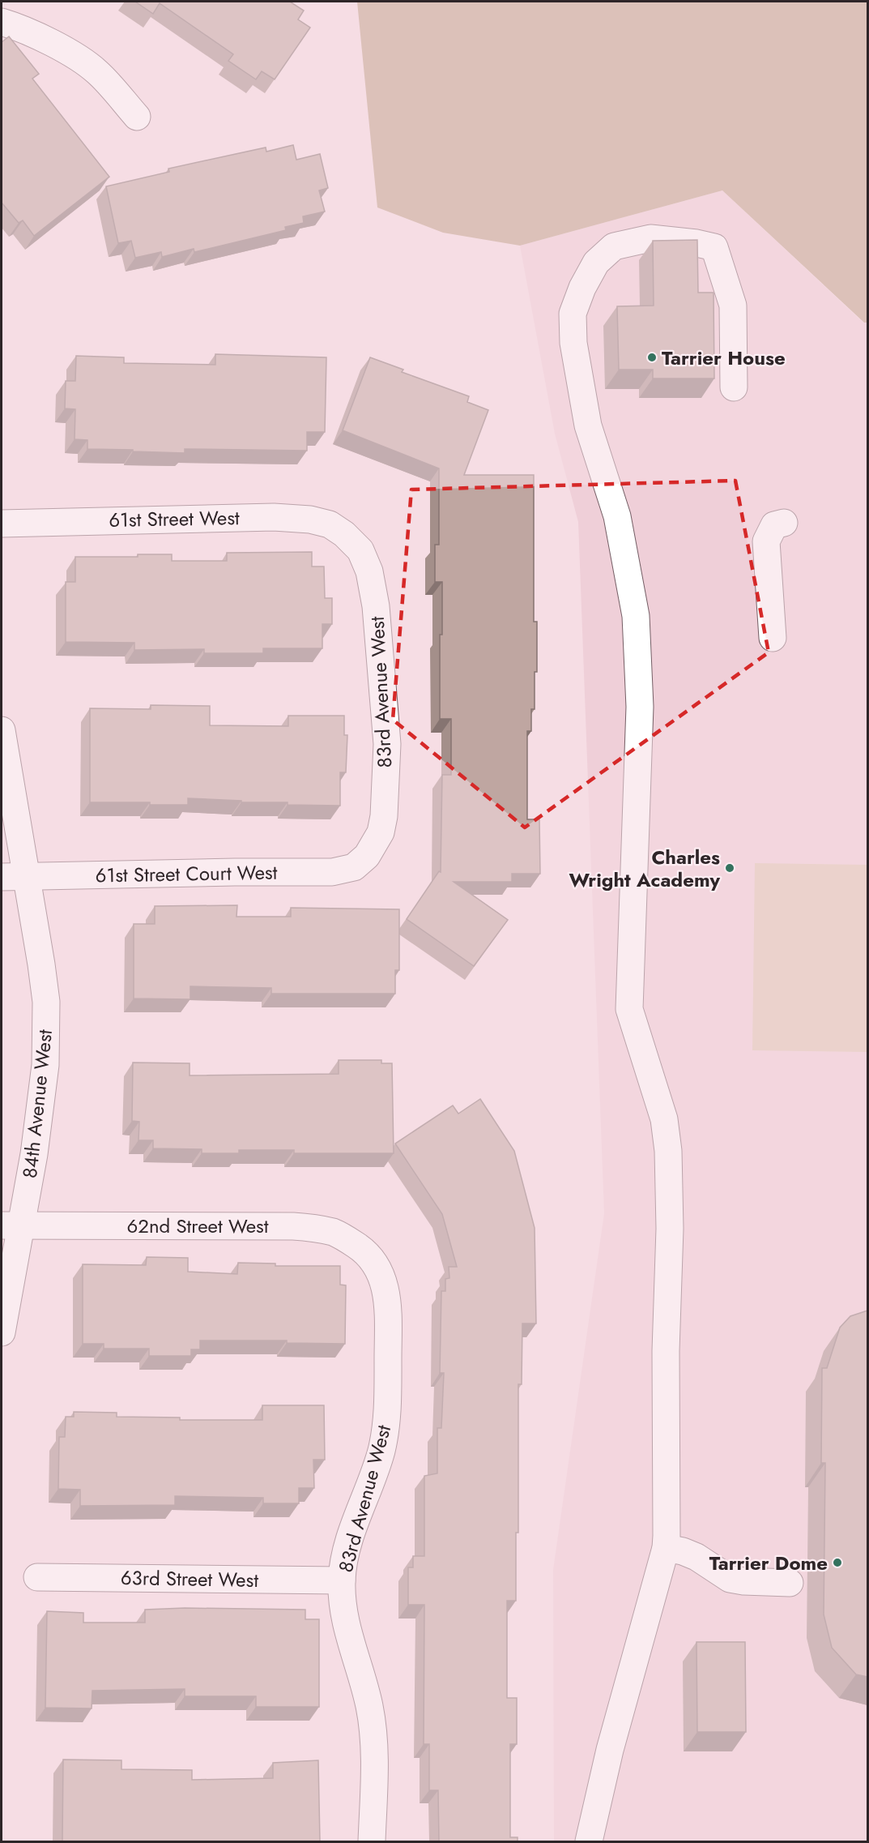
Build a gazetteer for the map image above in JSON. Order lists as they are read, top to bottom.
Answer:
{
  "streets": {
    "street": [
      "61st Street West",
      "83rd Avenue West",
      "61st Street Court West",
      "84th Avenue West",
      "62nd Street West",
      "63rd Street West"
    ]
  },
  "crossings": [
    ["61st Street West", "83rd Avenue West"],
    ["83rd Avenue West", "61st Street Court West"],
    ["83rd Avenue West", "62nd Street West"],
    ["83rd Avenue West", "63rd Street West"],
    ["61st Street Court West", "84th Avenue West"],
    ["84th Avenue West", "62nd Street West"]
  ],
  "places": ["Tarrier House", "Charles Wright Academy", "Tarrier Dome"]
}
